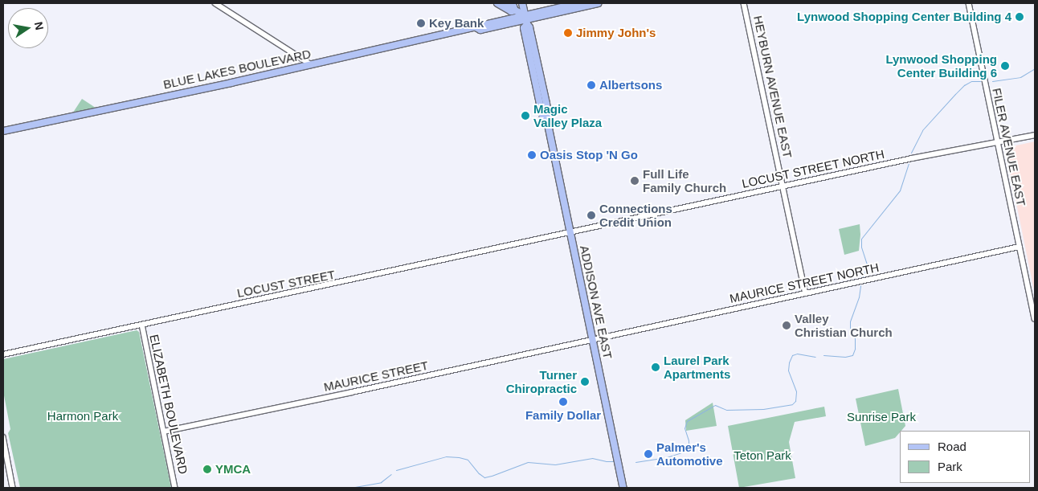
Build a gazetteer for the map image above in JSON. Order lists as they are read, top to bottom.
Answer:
{
  "streets": {
    "main road": ["BLUE LAKES BOULEVARD", "ADDISON AVE EAST"],
    "street": [
      "HEYBURN AVENUE EAST",
      "FILER AVENUE EAST",
      "LOCUST STREET NORTH",
      "MAURICE STREET NORTH",
      "LOCUST STREET",
      "MAURICE STREET",
      "ELIZABETH BOULEVARD"
    ]
  },
  "crossings": [
    ["BLUE LAKES BOULEVARD", "ADDISON AVE EAST"],
    ["HEYBURN AVENUE EAST", "LOCUST STREET NORTH"],
    ["HEYBURN AVENUE EAST", "MAURICE STREET NORTH"],
    ["FILER AVENUE EAST", "LOCUST STREET NORTH"],
    ["FILER AVENUE EAST", "MAURICE STREET NORTH"],
    ["LOCUST STREET NORTH", "LOCUST STREET"],
    ["LOCUST STREET NORTH", "ADDISON AVE EAST"],
    ["MAURICE STREET NORTH", "ADDISON AVE EAST"],
    ["MAURICE STREET NORTH", "MAURICE STREET"],
    ["LOCUST STREET", "ADDISON AVE EAST"],
    ["LOCUST STREET", "ELIZABETH BOULEVARD"],
    ["ADDISON AVE EAST", "MAURICE STREET"],
    ["MAURICE STREET", "ELIZABETH BOULEVARD"]
  ],
  "parks": ["Harmon Park", "Sunrise Park", "Teton Park"],
  "places": [
    "Lynwood Shopping Center Building 4",
    "Key Bank",
    "Jimmy John's",
    "Lynwood Shopping Center Building 6",
    "Albertsons",
    "Magic Valley Plaza",
    "Oasis Stop 'N Go",
    "Full Life Family Church",
    "Connections Credit Union",
    "Valley Christian Church",
    "Laurel Park Apartments",
    "Turner Chiropractic",
    "Family Dollar",
    "Palmer's Automotive",
    "YMCA"
  ],
  "legend": ["Road", "Park"],
  "north": "right"
}
